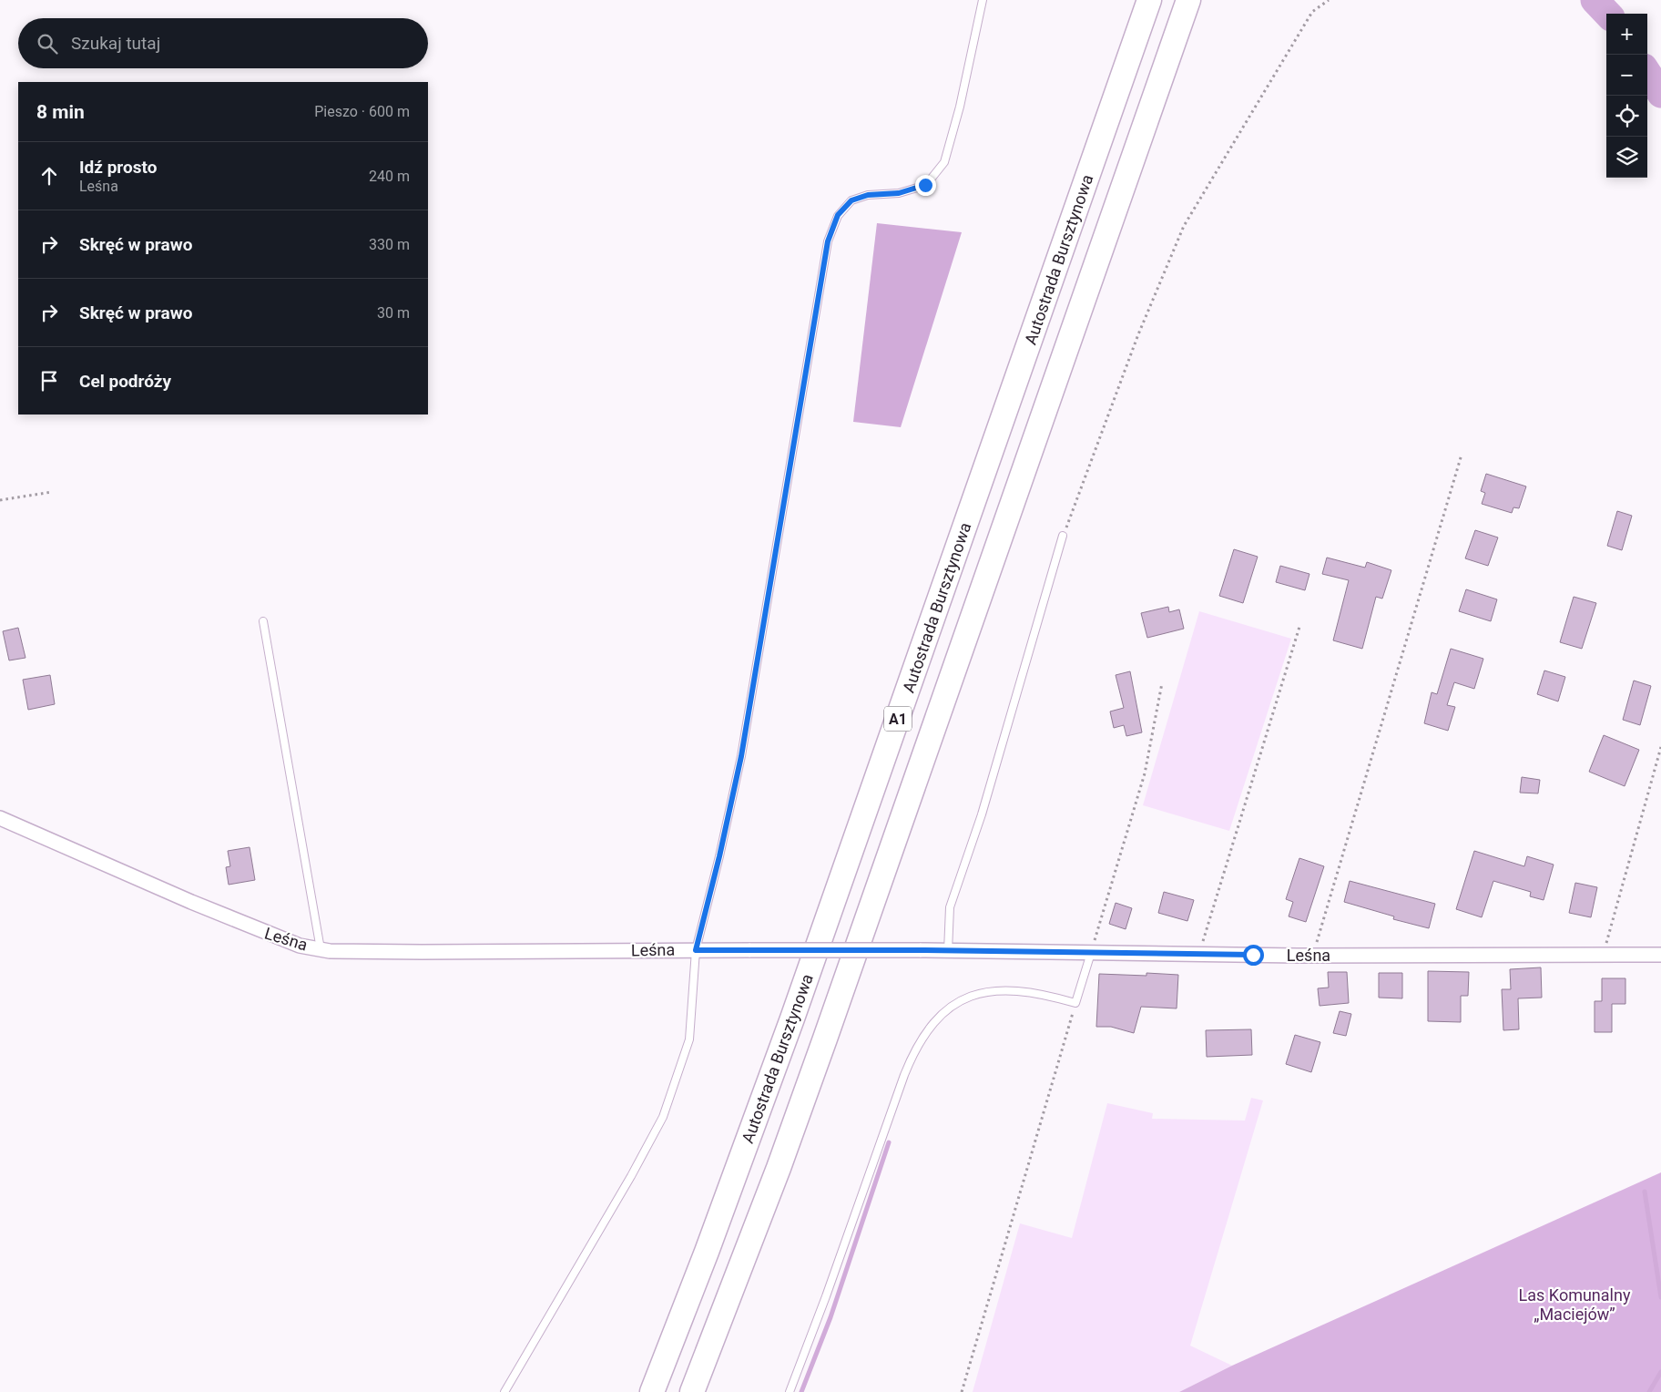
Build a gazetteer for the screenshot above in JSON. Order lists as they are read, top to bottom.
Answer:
{
  "streets": {
    "highway": ["Autostrada Bursztynowa", "A1"],
    "street": ["Leśna"]
  },
  "parks": ["Las Komunalny „Maciejów”"],
  "page": {
    "map_buttons": ["+", "−"],
    "search": "Szukaj tutaj",
    "heading": ["8 min", "Pieszo · 600 m"],
    "list": [
      ["Idź prosto", "Leśna", "240 m"],
      ["Skręć w prawo", "330 m"],
      ["Skręć w prawo", "30 m"],
      "Cel podróży"
    ]
  }
}
